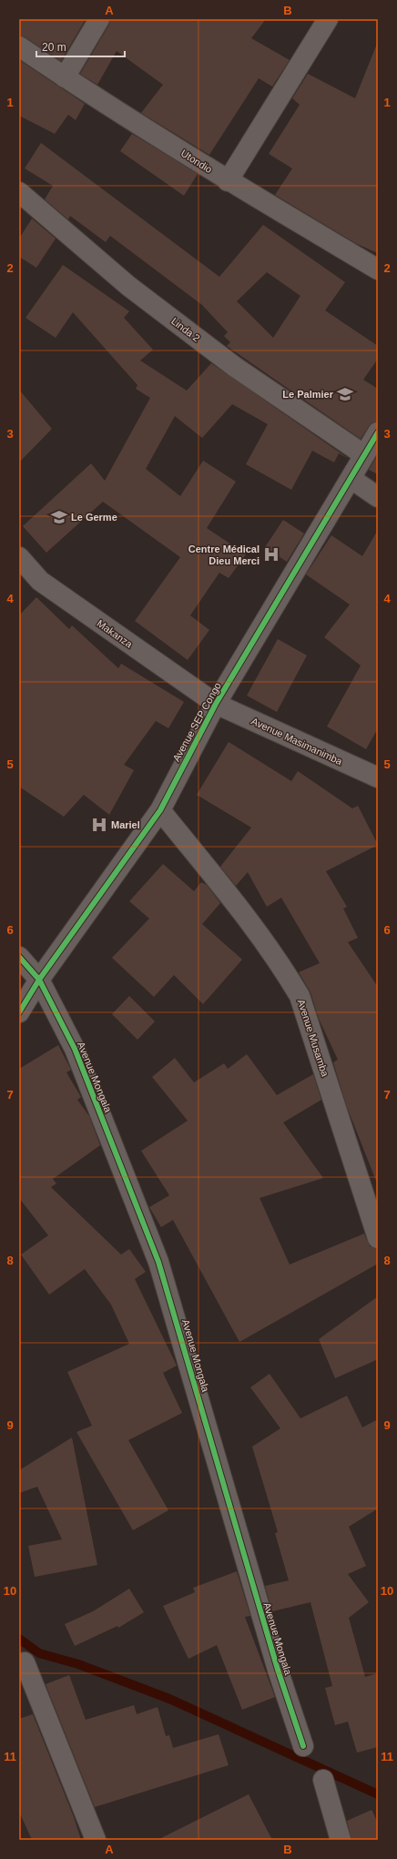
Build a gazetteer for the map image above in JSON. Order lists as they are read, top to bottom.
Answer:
{
  "streets": {
    "street": [
      "Utondio",
      "Linda 2",
      "Makanza",
      "Avenue SEP Congo",
      "Avenue Masimanimba",
      "Avenue Musamba",
      "Avenue Mongala"
    ]
  },
  "crossings": [
    ["Linda 2", "Avenue SEP Congo"],
    ["Makanza", "Avenue SEP Congo"],
    ["Makanza", "Avenue Masimanimba"],
    ["Avenue SEP Congo", "Avenue Masimanimba"],
    ["Avenue SEP Congo", "Avenue Musamba"],
    ["Avenue SEP Congo", "Avenue Mongala"]
  ],
  "places": {
    "school or university": ["Le Palmier", "Le Germe"],
    "hospital": ["Centre Médical Dieu Merci", "Mariel"]
  },
  "scale_bar": "20 m",
  "grid": {
    "columns": ["A", "B"],
    "rows": [
      "1",
      "2",
      "3",
      "4",
      "5",
      "6",
      "7",
      "8",
      "9",
      "10",
      "11"
    ]
  }
}
